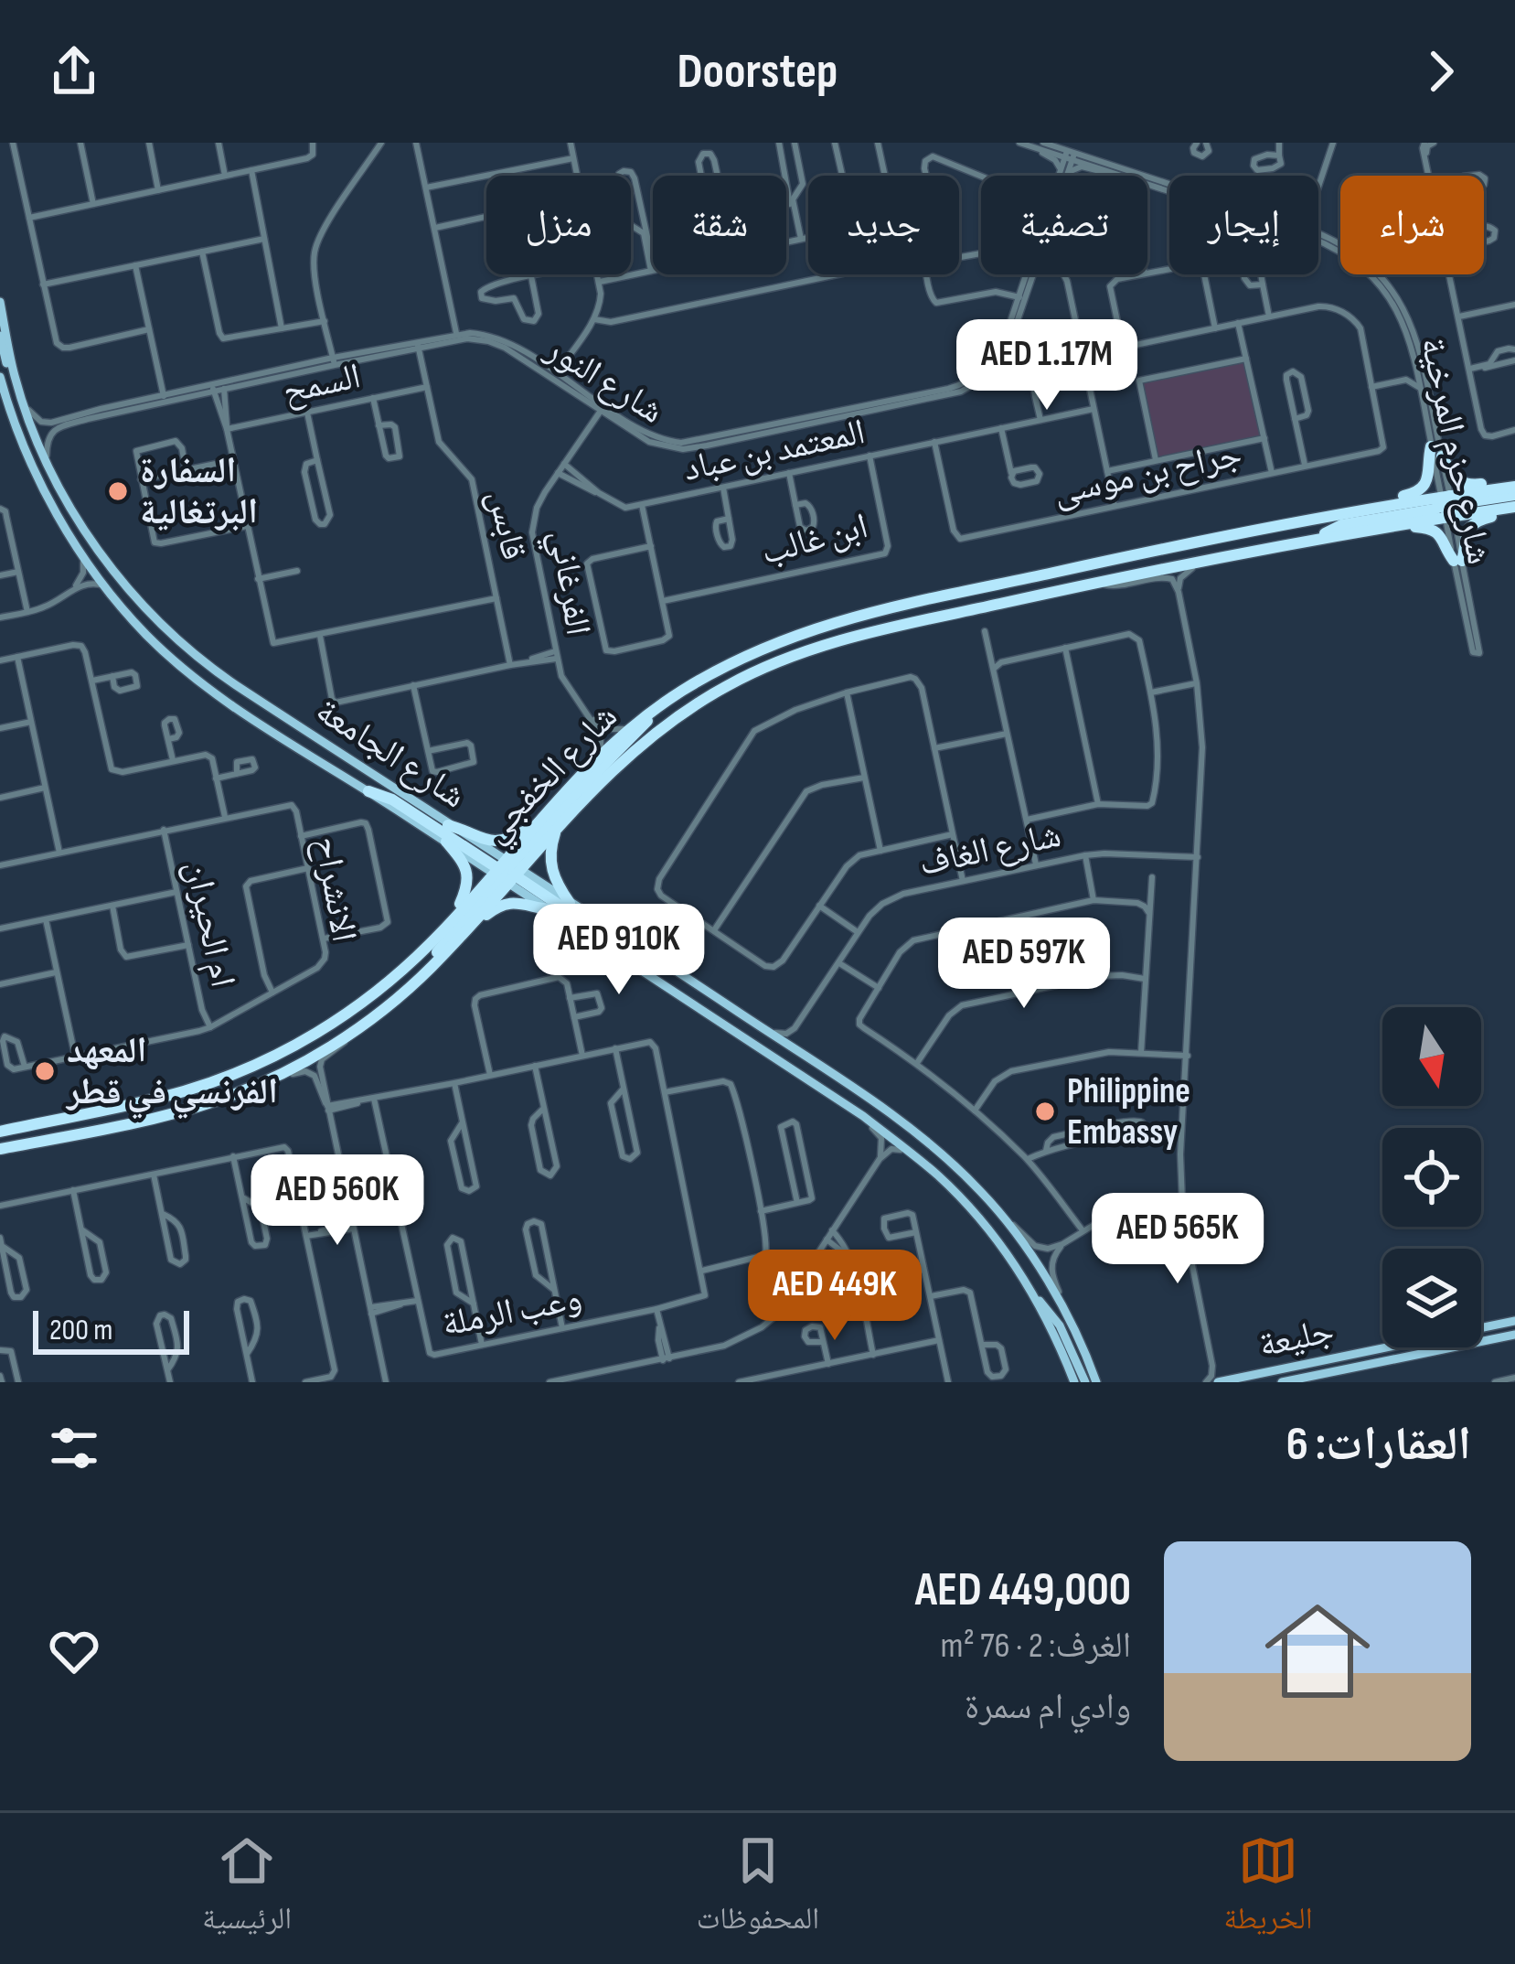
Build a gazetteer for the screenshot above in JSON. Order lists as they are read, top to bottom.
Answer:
{
  "streets": {
    "highway": ["شارع الخفجي"],
    "main road": ["شارع الجامعة", "جليعة"],
    "street": [
      "شارع النور",
      "السمح",
      "المعتمد بن عباد",
      "شارع حزم المرخية",
      "جراح بن موسى",
      "قابس",
      "ابن غالب",
      "الفرغاني",
      "شارع الغاف",
      "الانشراح",
      "ام الحيران",
      "وعب الرملة"
    ]
  },
  "crossings": [
    ["شارع النور", "شارع حزم المرخية"],
    ["شارع النور", "قابس"],
    ["شارع النور", "الفرغاني"],
    ["شارع النور", "شارع الجامعة"],
    ["السمح", "قابس"],
    ["المعتمد بن عباد", "جراح بن موسى"],
    ["المعتمد بن عباد", "ابن غالب"],
    ["المعتمد بن عباد", "الفرغاني"],
    ["شارع حزم المرخية", "شارع الخفجي"],
    ["الفرغاني", "شارع الخفجي"],
    ["شارع الجامعة", "شارع الخفجي"],
    ["الانشراح", "ام الحيران"]
  ],
  "places": ["السفارة البرتغالية", "المعهد الفرنسي في قطر", "Philippine Embassy"],
  "scale_bar": "200 m",
  "north": "bottom",
  "page": {
    "header": "Doorstep",
    "chip": [
      "شراء",
      "إيجار",
      "تصفية",
      "جديد",
      "شقة",
      "منزل"
    ],
    "price": [
      "AED 1.17M",
      "AED 910K",
      "AED 597K",
      "AED 560K",
      "AED 565K",
      "AED 449K"
    ],
    "scale": "200 m",
    "heading": "العقارات: 6",
    "list": [
      {
        "name": "AED 449,000",
        "note": "الغرف: 2 · 76 m² · وادي ام سمرة"
      }
    ],
    "tabs": ["الخريطة", "المحفوظات", "الرئيسية"]
  }
}
